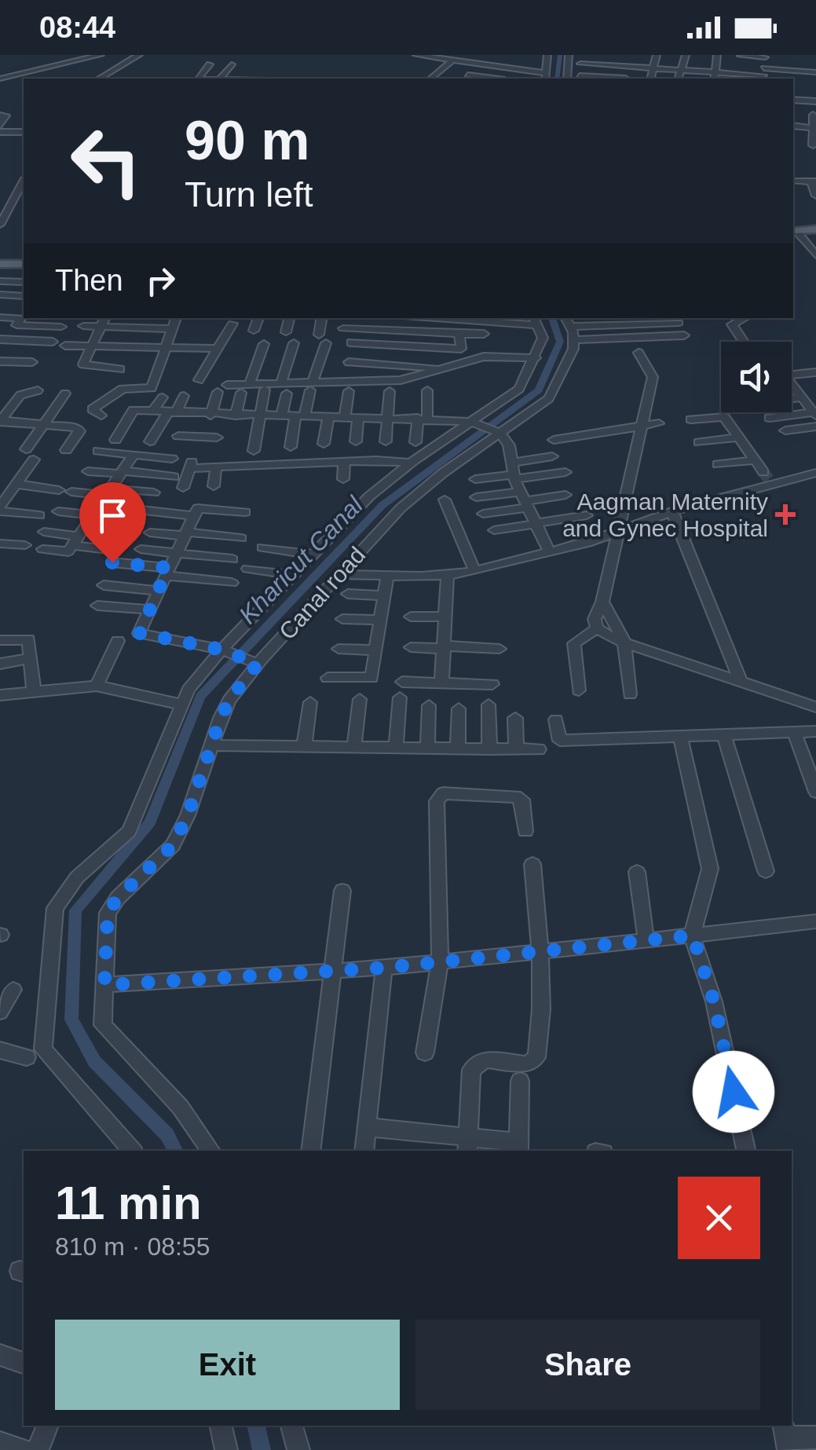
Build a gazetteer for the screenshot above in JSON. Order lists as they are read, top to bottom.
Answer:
{
  "streets": {
    "street": ["Canal road"]
  },
  "water": ["Kharicut Canal"],
  "places": {
    "health": ["Aagman Maternity and Gynec Hospital"]
  },
  "page": {
    "status": "08:44",
    "turn": ["90 m", "Turn left"],
    "then": "Then",
    "heading": ["11 min", "810 m · 08:55"],
    "buttons": ["Exit", "Share"]
  }
}
